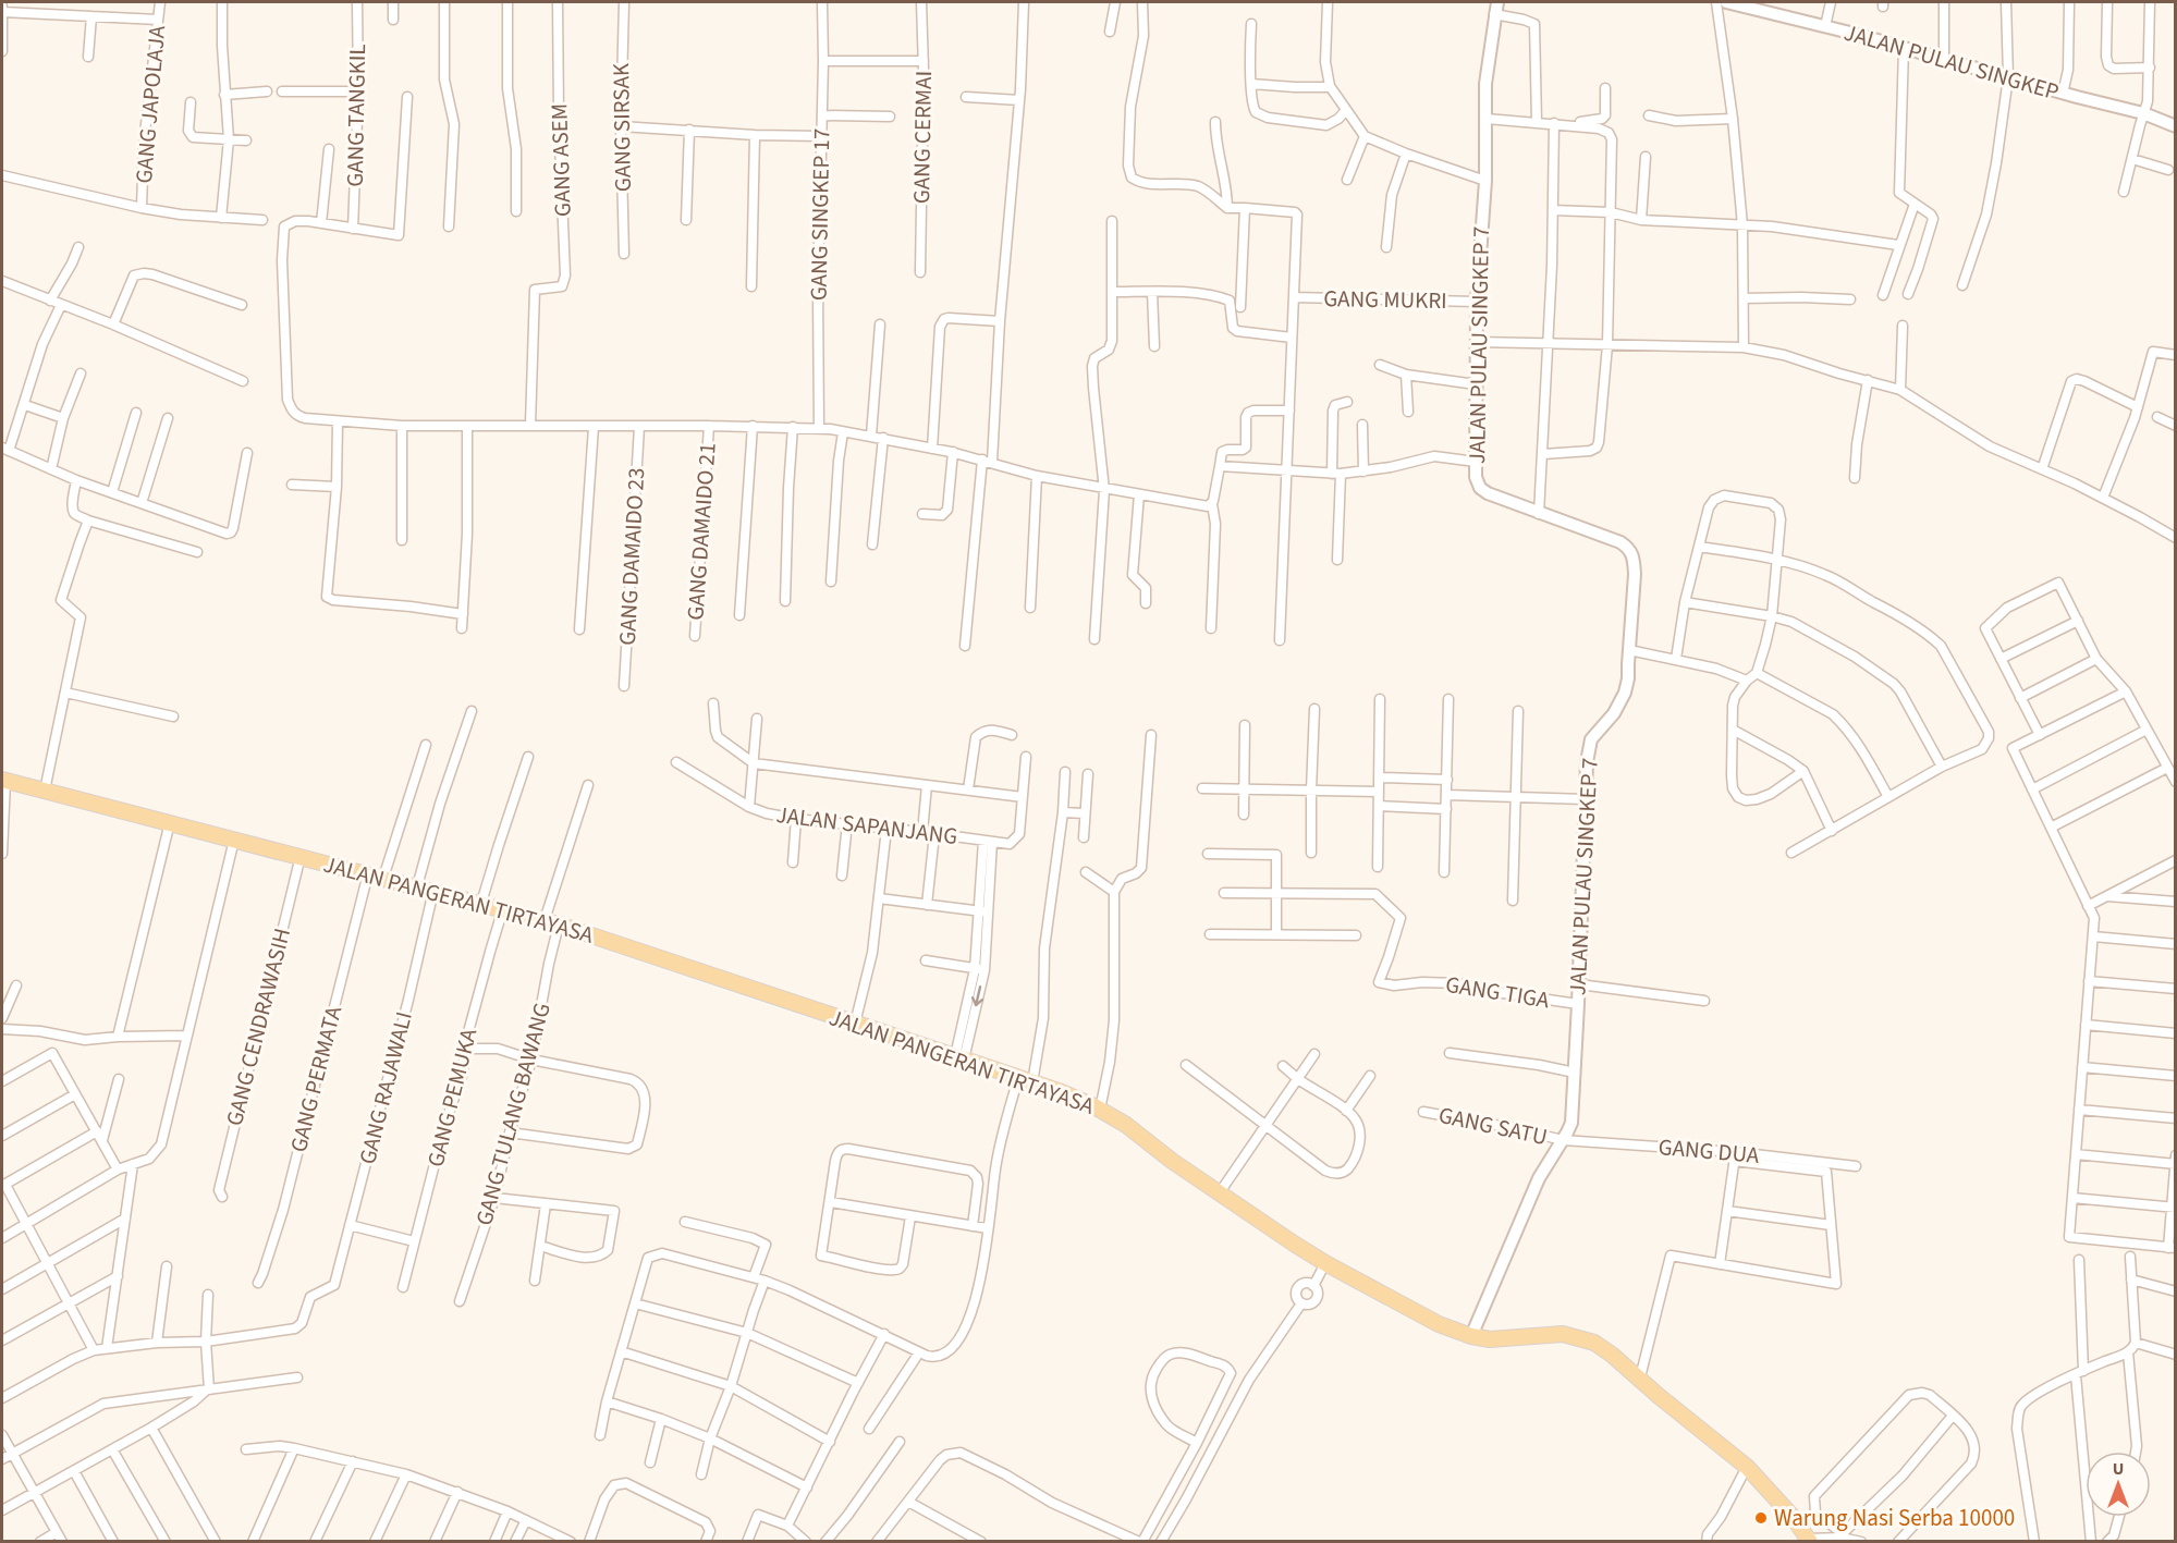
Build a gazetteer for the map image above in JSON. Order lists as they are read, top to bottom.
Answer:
{
  "streets": {
    "main road": ["JALAN PANGERAN TIRTAYASA"],
    "street": [
      "JALAN PULAU SINGKEP",
      "GANG JAPOLAJA",
      "GANG TANGKIL",
      "GANG SIRSAK",
      "GANG CERMAI",
      "GANG ASEM",
      "GANG SINGKEP 17",
      "GANG MUKRI",
      "JALAN PULAU SINGKEP 7",
      "GANG DAMAIDO 21",
      "GANG DAMAIDO 23",
      "JALAN SAPANJANG",
      "GANG TIGA",
      "GANG CENDRAWASIH",
      "GANG PERMATA",
      "GANG RAJAWALI",
      "GANG PEMUKA",
      "GANG TULANG BAWANG",
      "GANG SATU",
      "GANG DUA"
    ]
  },
  "crossings": [
    ["GANG MUKRI", "JALAN PULAU SINGKEP 7"],
    ["JALAN PULAU SINGKEP 7", "JALAN PANGERAN TIRTAYASA"],
    ["JALAN PULAU SINGKEP 7", "GANG TIGA"],
    ["JALAN PULAU SINGKEP 7", "GANG SATU"],
    ["JALAN PULAU SINGKEP 7", "GANG DUA"],
    ["JALAN PANGERAN TIRTAYASA", "GANG CENDRAWASIH"],
    ["JALAN PANGERAN TIRTAYASA", "GANG PERMATA"],
    ["JALAN PANGERAN TIRTAYASA", "GANG RAJAWALI"],
    ["JALAN PANGERAN TIRTAYASA", "GANG PEMUKA"],
    ["JALAN PANGERAN TIRTAYASA", "GANG TULANG BAWANG"],
    ["GANG SATU", "GANG DUA"]
  ],
  "places": ["Warung Nasi Serba 10000"],
  "north": "top"
}
